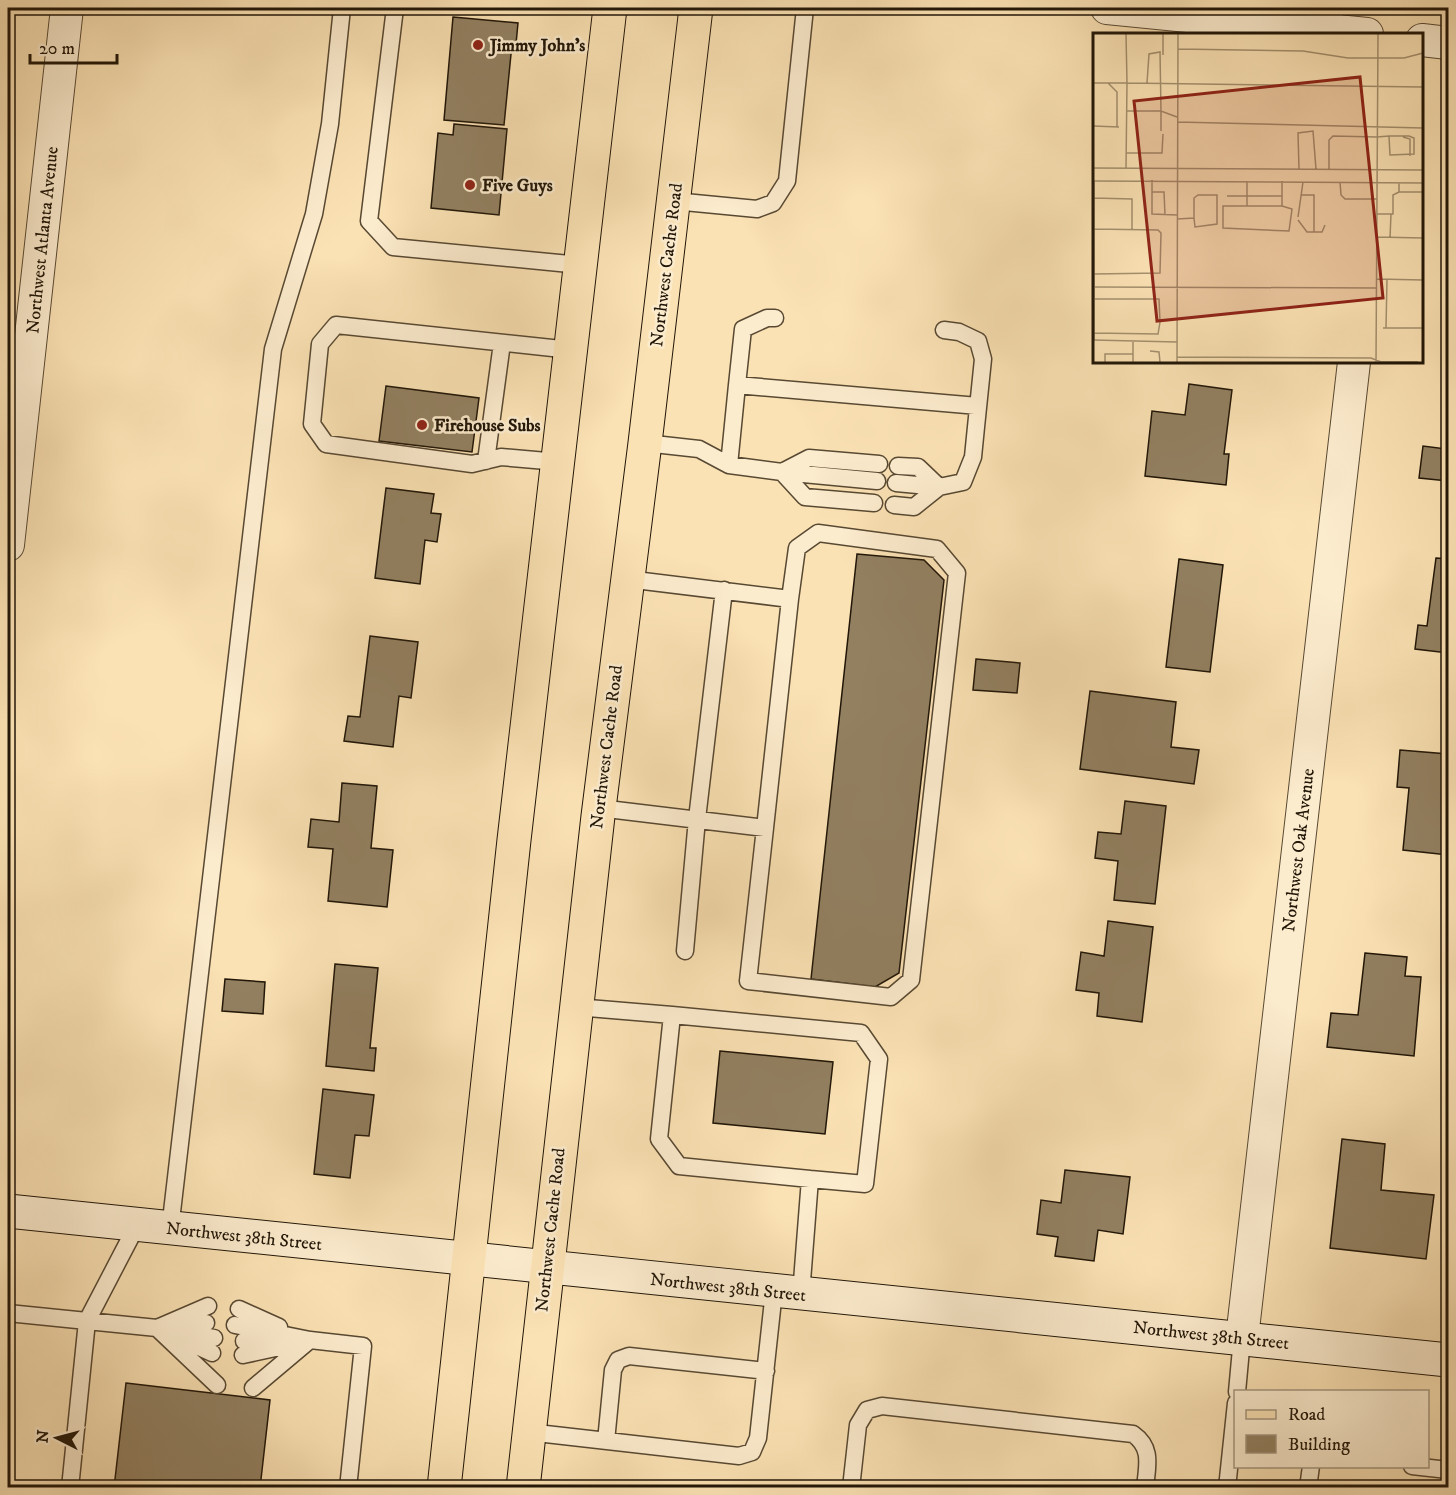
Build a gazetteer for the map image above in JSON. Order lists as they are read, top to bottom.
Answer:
{
  "streets": {
    "main road": ["Northwest Cache Road", "Northwest 38th Street"],
    "street": ["Northwest Atlanta Avenue", "Northwest Oak Avenue"]
  },
  "crossings": [
    ["Northwest Cache Road", "Northwest 38th Street"],
    ["Northwest Oak Avenue", "Northwest 38th Street"]
  ],
  "places": ["Jimmy John's", "Five Guys", "Firehouse Subs"],
  "legend": ["Road", "Building"],
  "scale_bar": "20 m",
  "north": "left"
}
